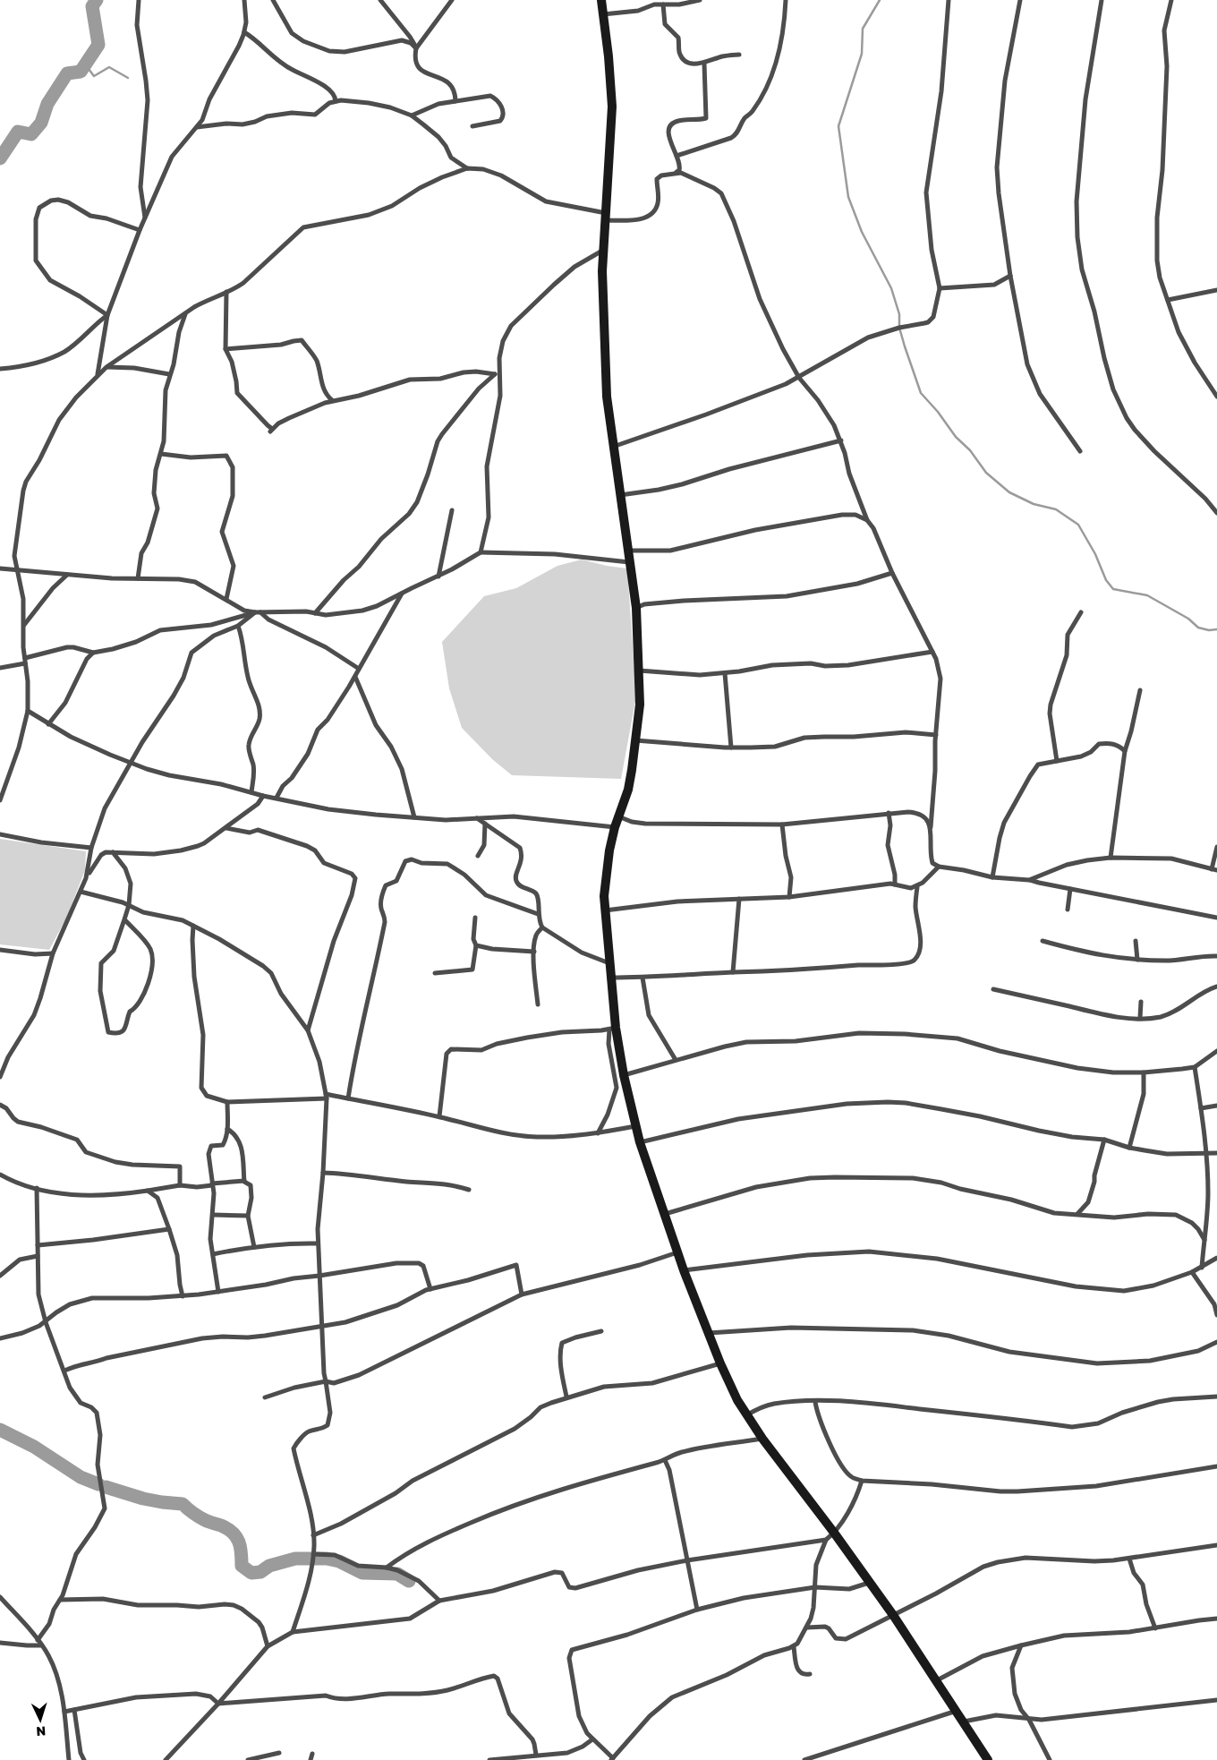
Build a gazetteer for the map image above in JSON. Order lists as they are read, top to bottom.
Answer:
{
  "north": "bottom"
}
